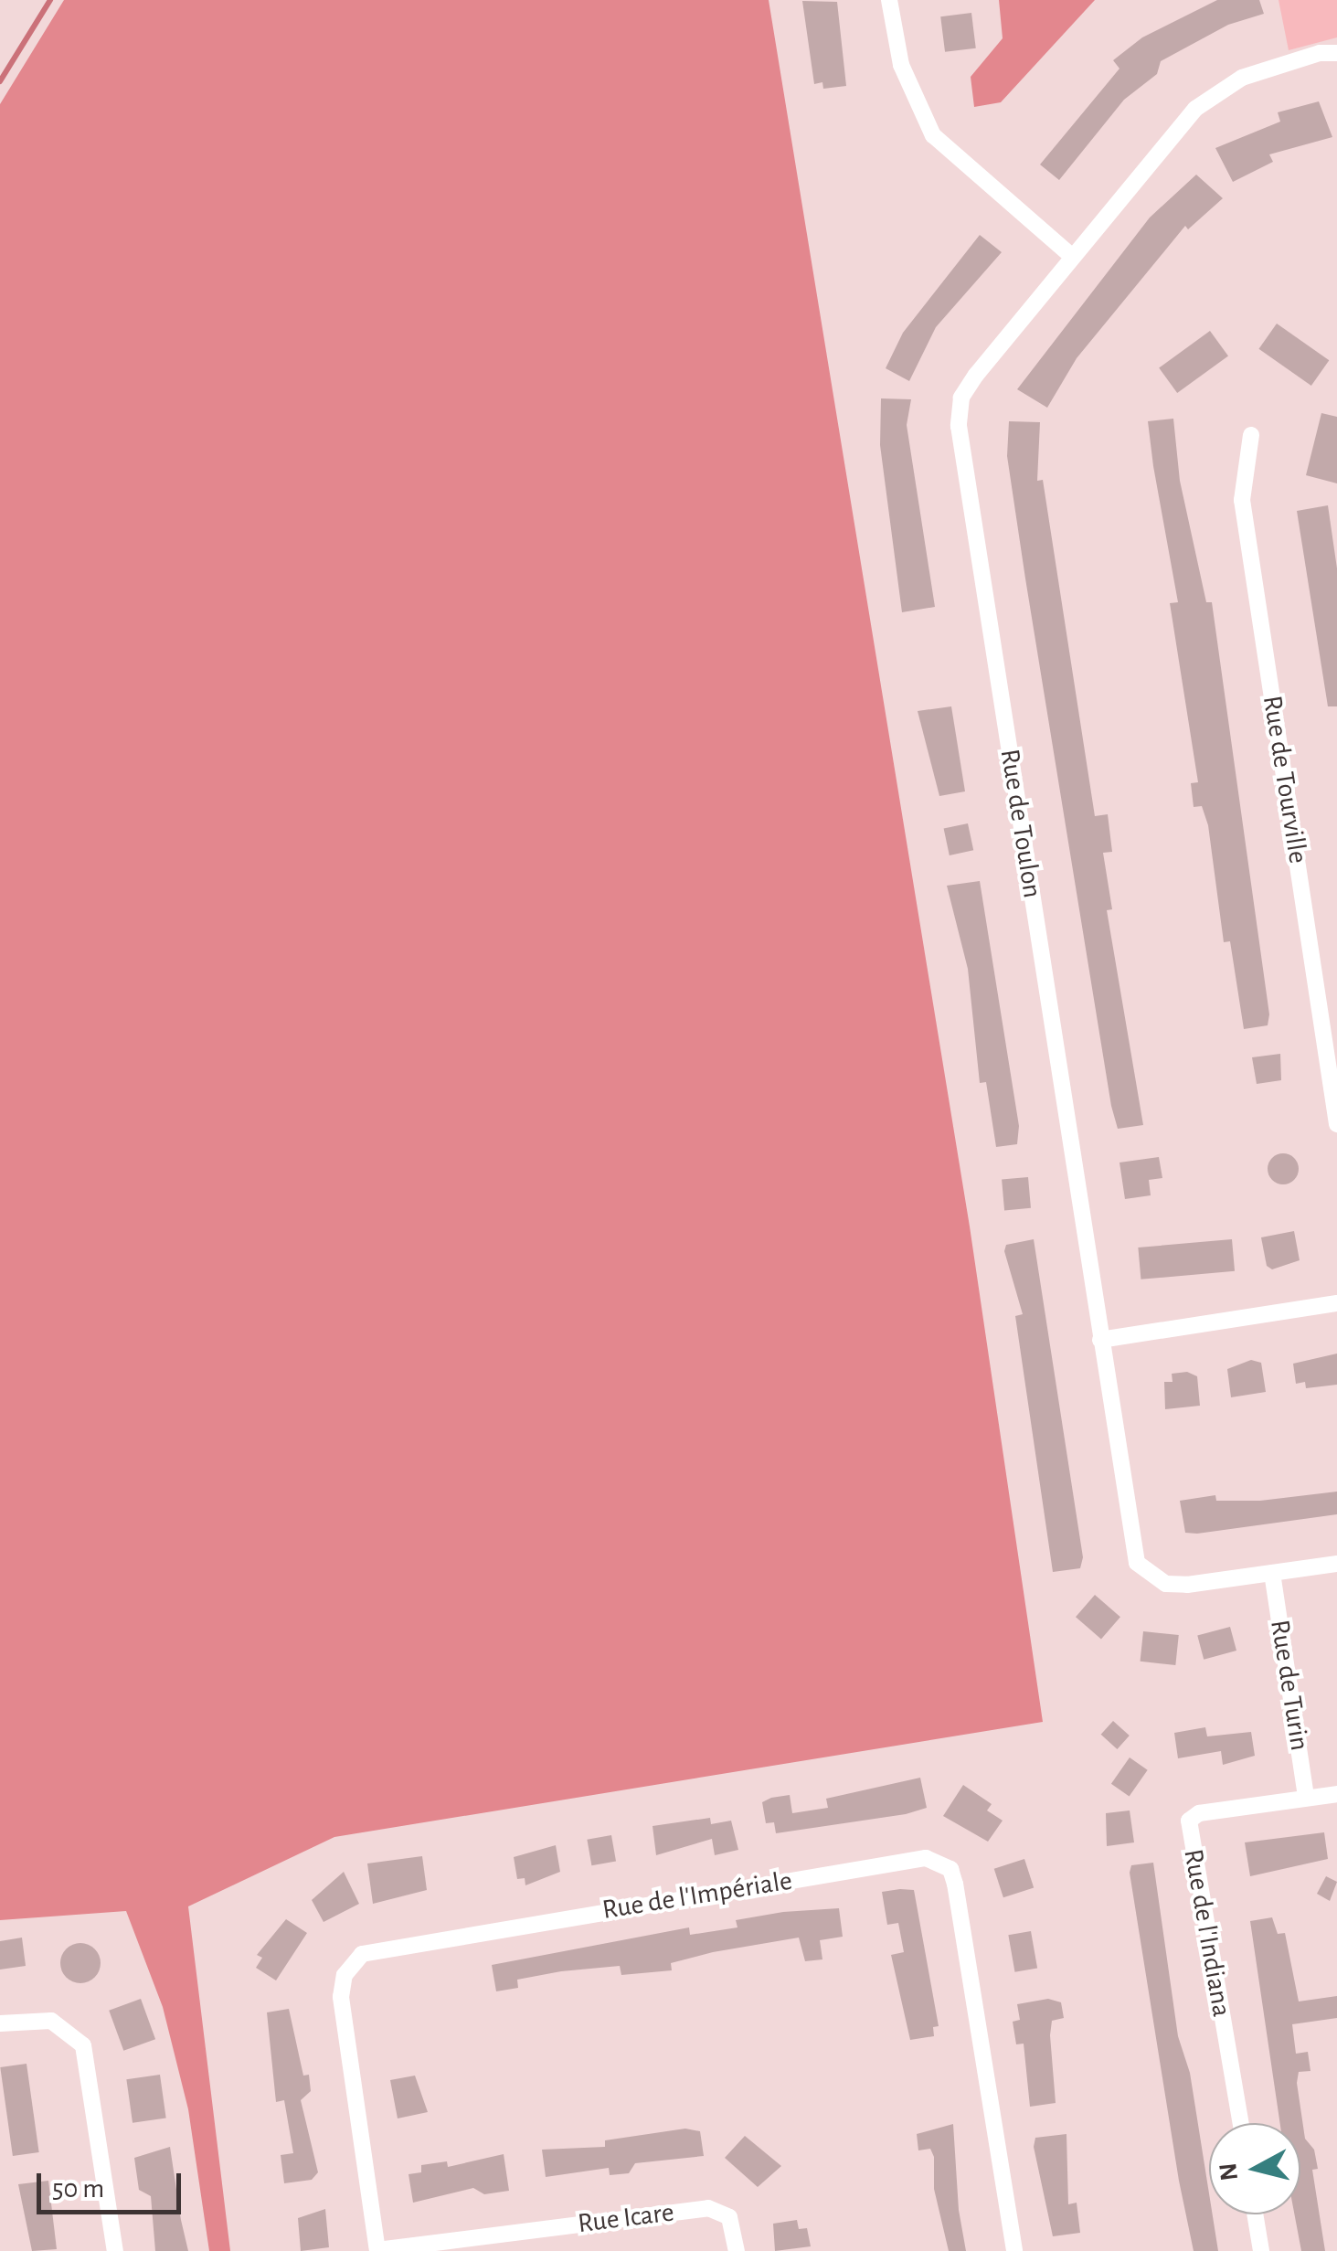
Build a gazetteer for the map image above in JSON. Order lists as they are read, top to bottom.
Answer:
{
  "streets": {
    "street": [
      "Rue de Tourville",
      "Rue de Toulon",
      "Rue de Turin",
      "Rue de l'Impériale",
      "Rue de l'Indiana",
      "Rue Icare"
    ]
  },
  "crossings": [
    ["Rue de Toulon", "Rue de Turin"],
    ["Rue de Turin", "Rue de l'Indiana"],
    ["Rue de l'Impériale", "Rue Icare"]
  ],
  "scale_bar": "50 m",
  "north": "left"
}
